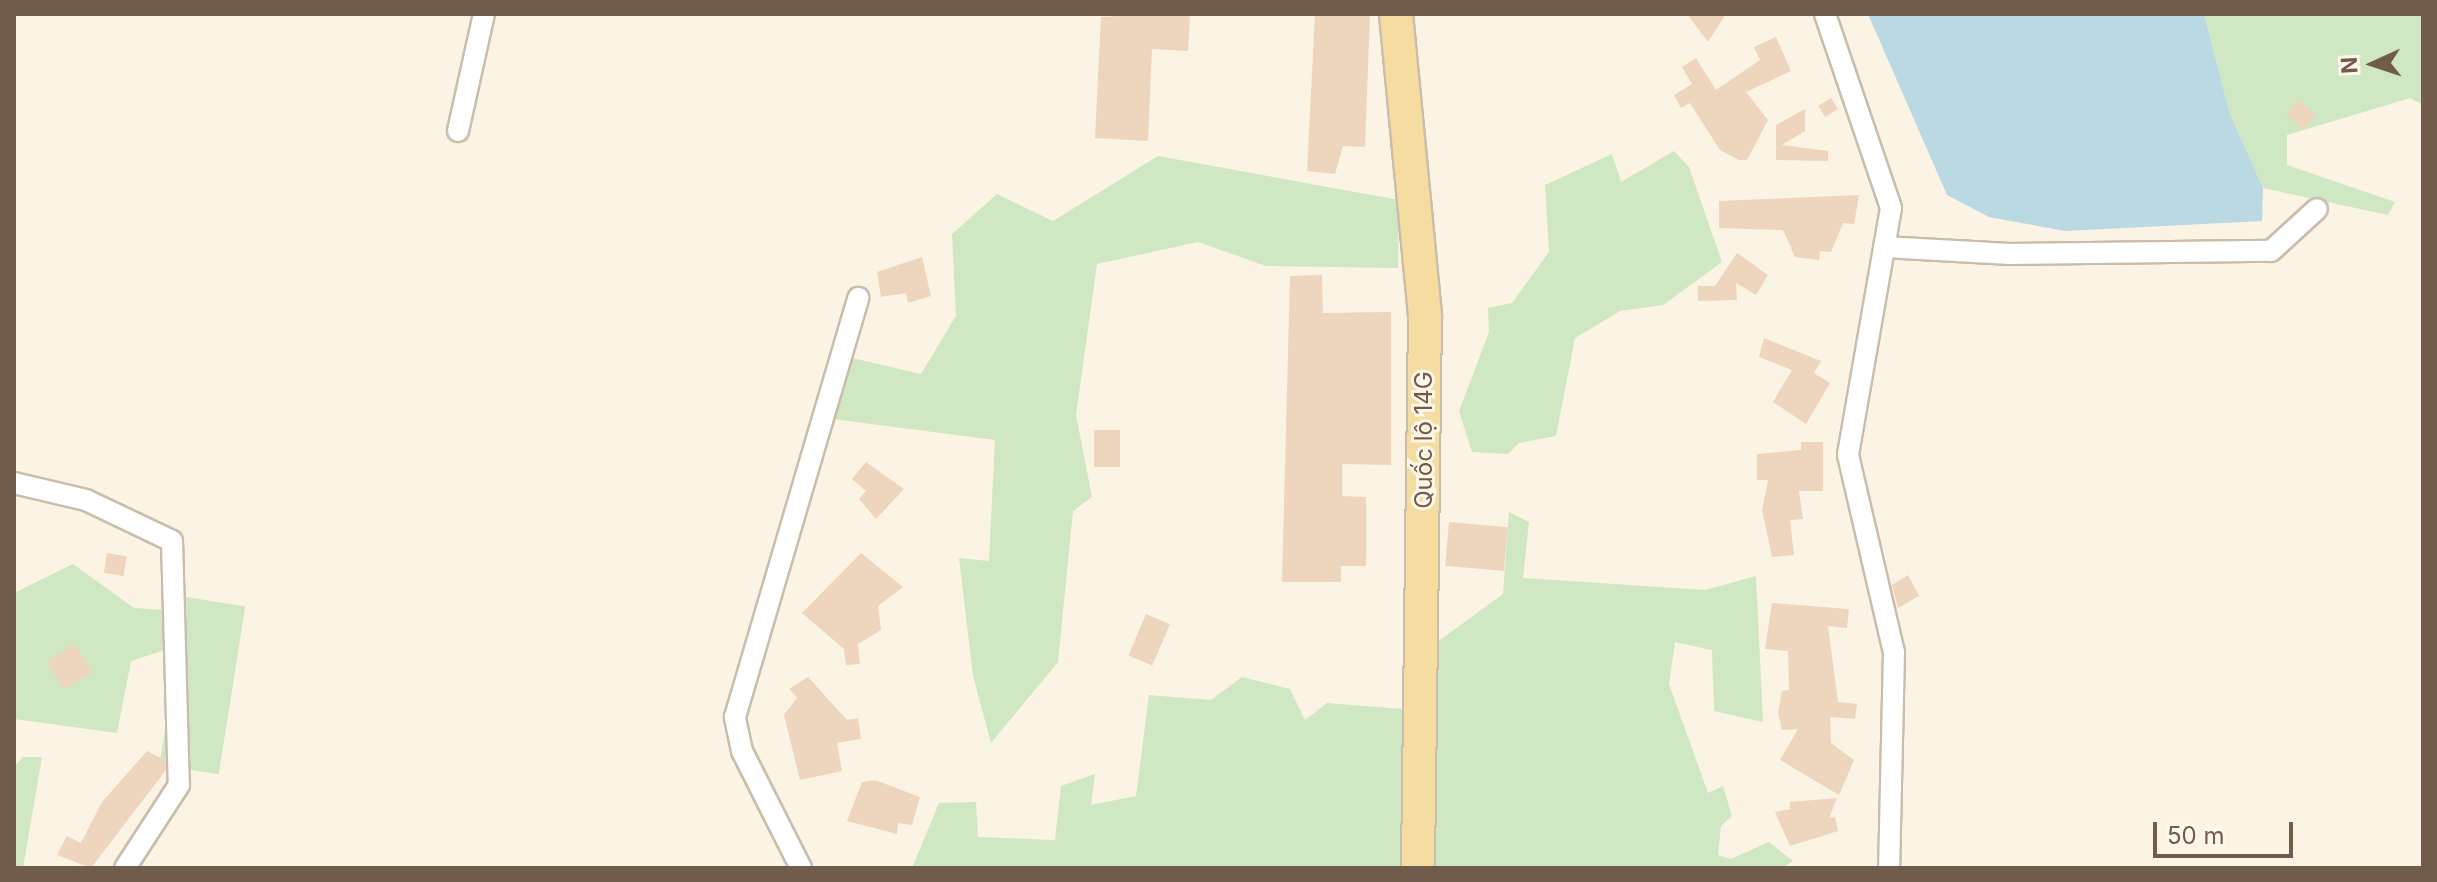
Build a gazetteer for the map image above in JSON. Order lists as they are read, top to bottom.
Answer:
{
  "streets": {
    "main road": ["Quốc lộ 14G"]
  },
  "scale_bar": "50 m",
  "north": "left"
}
